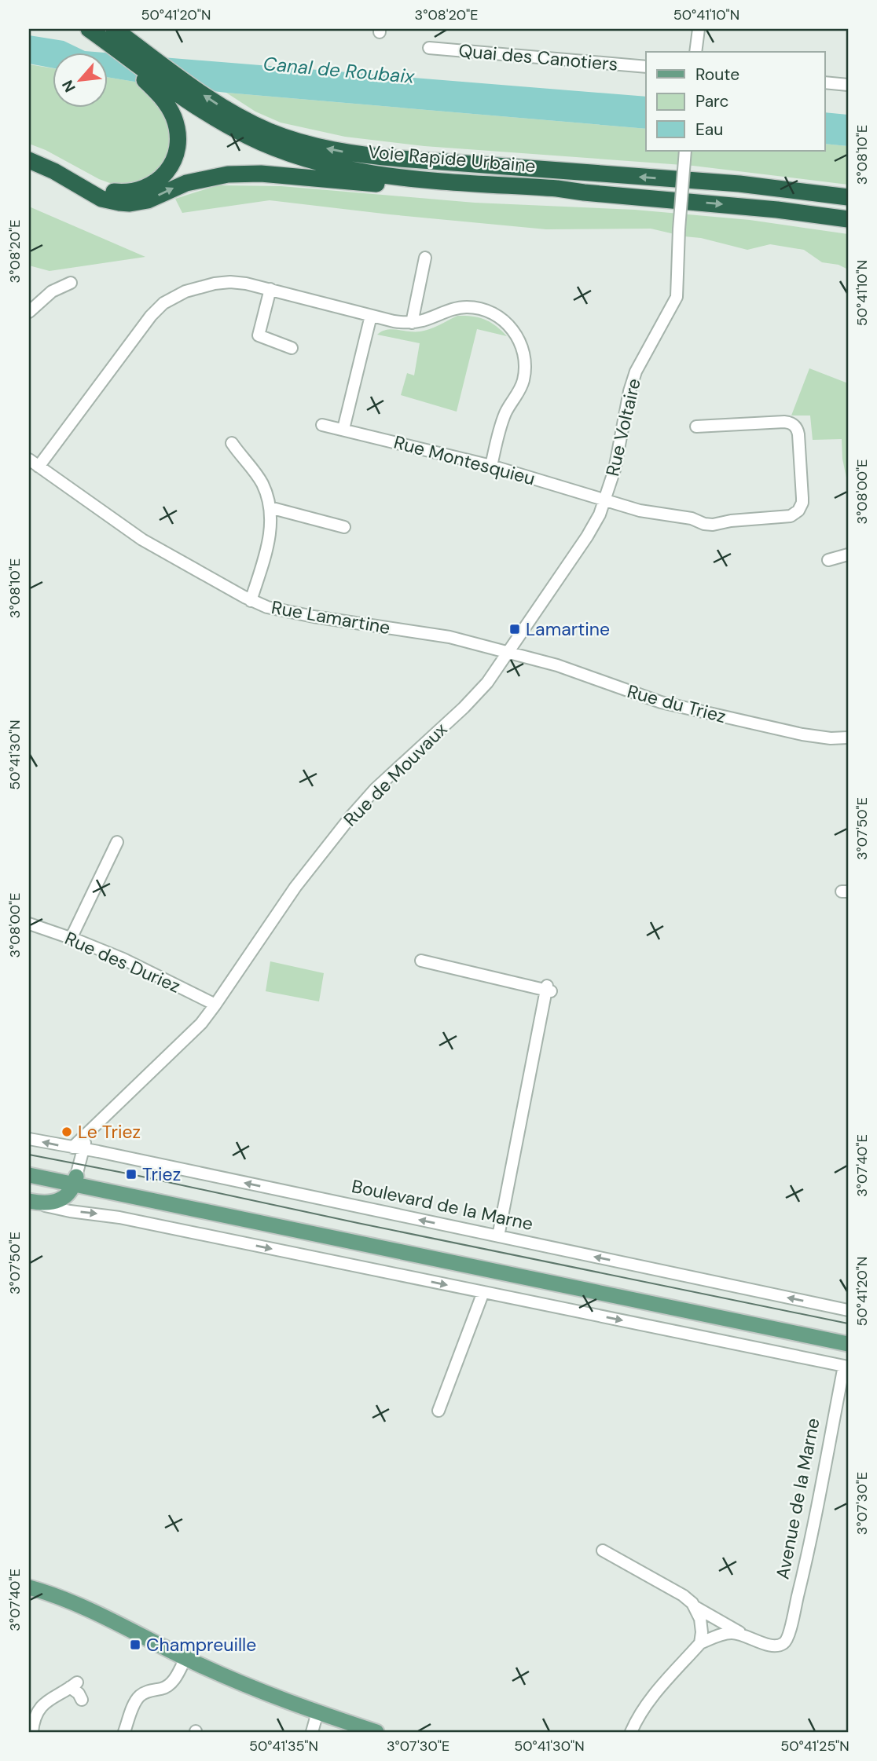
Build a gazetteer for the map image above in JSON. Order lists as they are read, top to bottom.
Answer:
{
  "streets": {
    "highway": ["Voie Rapide Urbaine"],
    "street": [
      "Quai des Canotiers",
      "Rue Voltaire",
      "Rue Montesquieu",
      "Rue Lamartine",
      "Rue du Triez",
      "Rue de Mouvaux",
      "Rue des Duriez",
      "Boulevard de la Marne",
      "Avenue de la Marne"
    ]
  },
  "crossings": [
    ["Rue Voltaire", "Rue Montesquieu"],
    ["Rue Voltaire", "Rue Lamartine"],
    ["Rue Voltaire", "Rue du Triez"],
    ["Rue Voltaire", "Rue de Mouvaux"],
    ["Rue Lamartine", "Rue du Triez"],
    ["Rue Lamartine", "Rue de Mouvaux"],
    ["Rue du Triez", "Rue de Mouvaux"],
    ["Rue de Mouvaux", "Rue des Duriez"],
    ["Rue de Mouvaux", "Boulevard de la Marne"]
  ],
  "water": ["Canal de Roubaix"],
  "places": {
    "transit": ["Lamartine", "Triez", "Champreuille"],
    "other": ["Le Triez"]
  },
  "legend": ["Route", "Parc", "Eau"],
  "north": "bottom left",
  "coordinates": [
    "50°41'20\"N",
    "3°08'20\"E",
    "50°41'10\"N",
    "3°08'10\"E",
    "3°08'00\"E",
    "50°41'30\"N",
    "3°07'50\"E",
    "3°07'40\"E",
    "3°07'30\"E",
    "50°41'35\"N",
    "50°41'25\"N"
  ]
}
